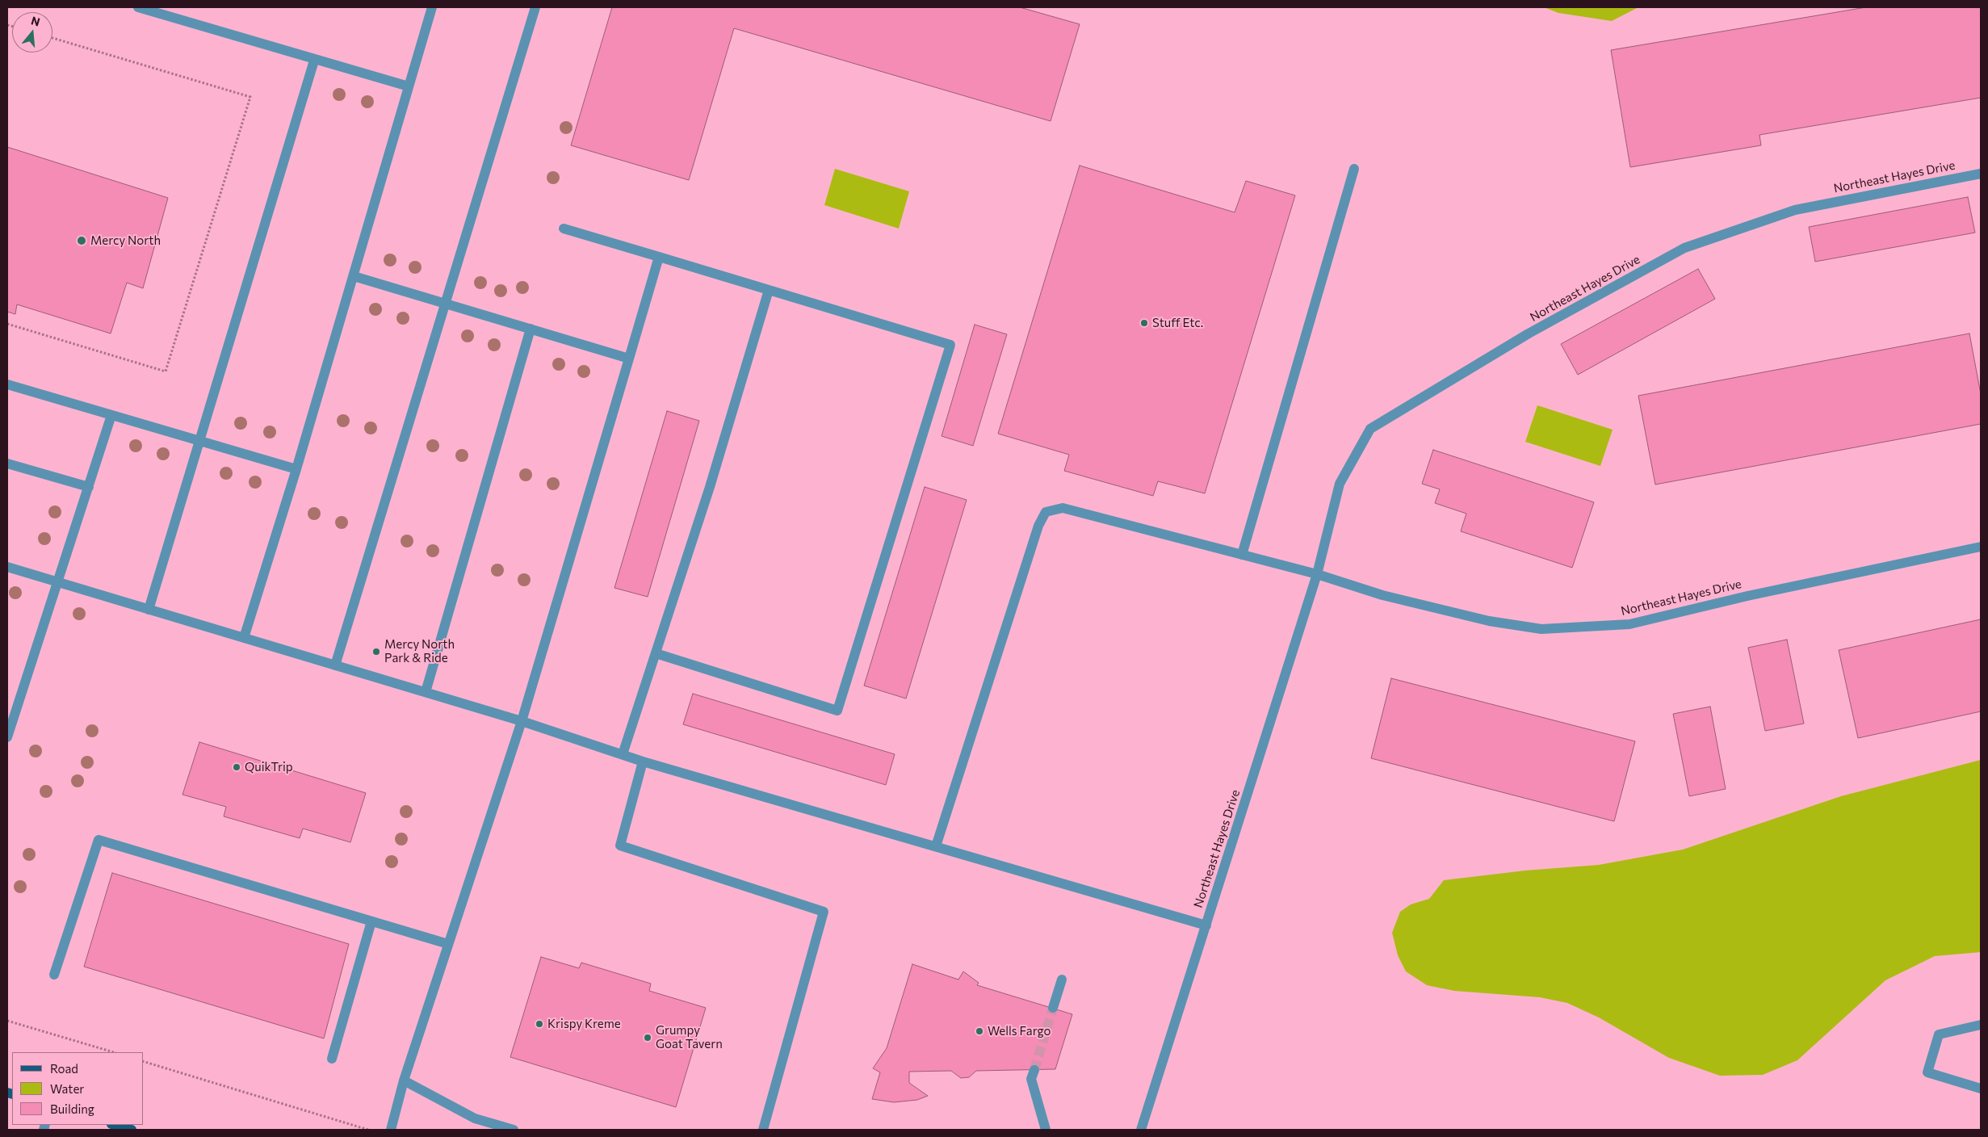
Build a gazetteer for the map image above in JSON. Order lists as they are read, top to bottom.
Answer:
{
  "streets": {
    "street": ["Northeast Hayes Drive"]
  },
  "places": [
    "Mercy North",
    "Stuff Etc.",
    "Mercy North Park & Ride",
    "QuikTrip",
    "Krispy Kreme",
    "Wells Fargo",
    "Grumpy Goat Tavern"
  ],
  "legend": ["Road", "Water", "Building"],
  "north": "top"
}
